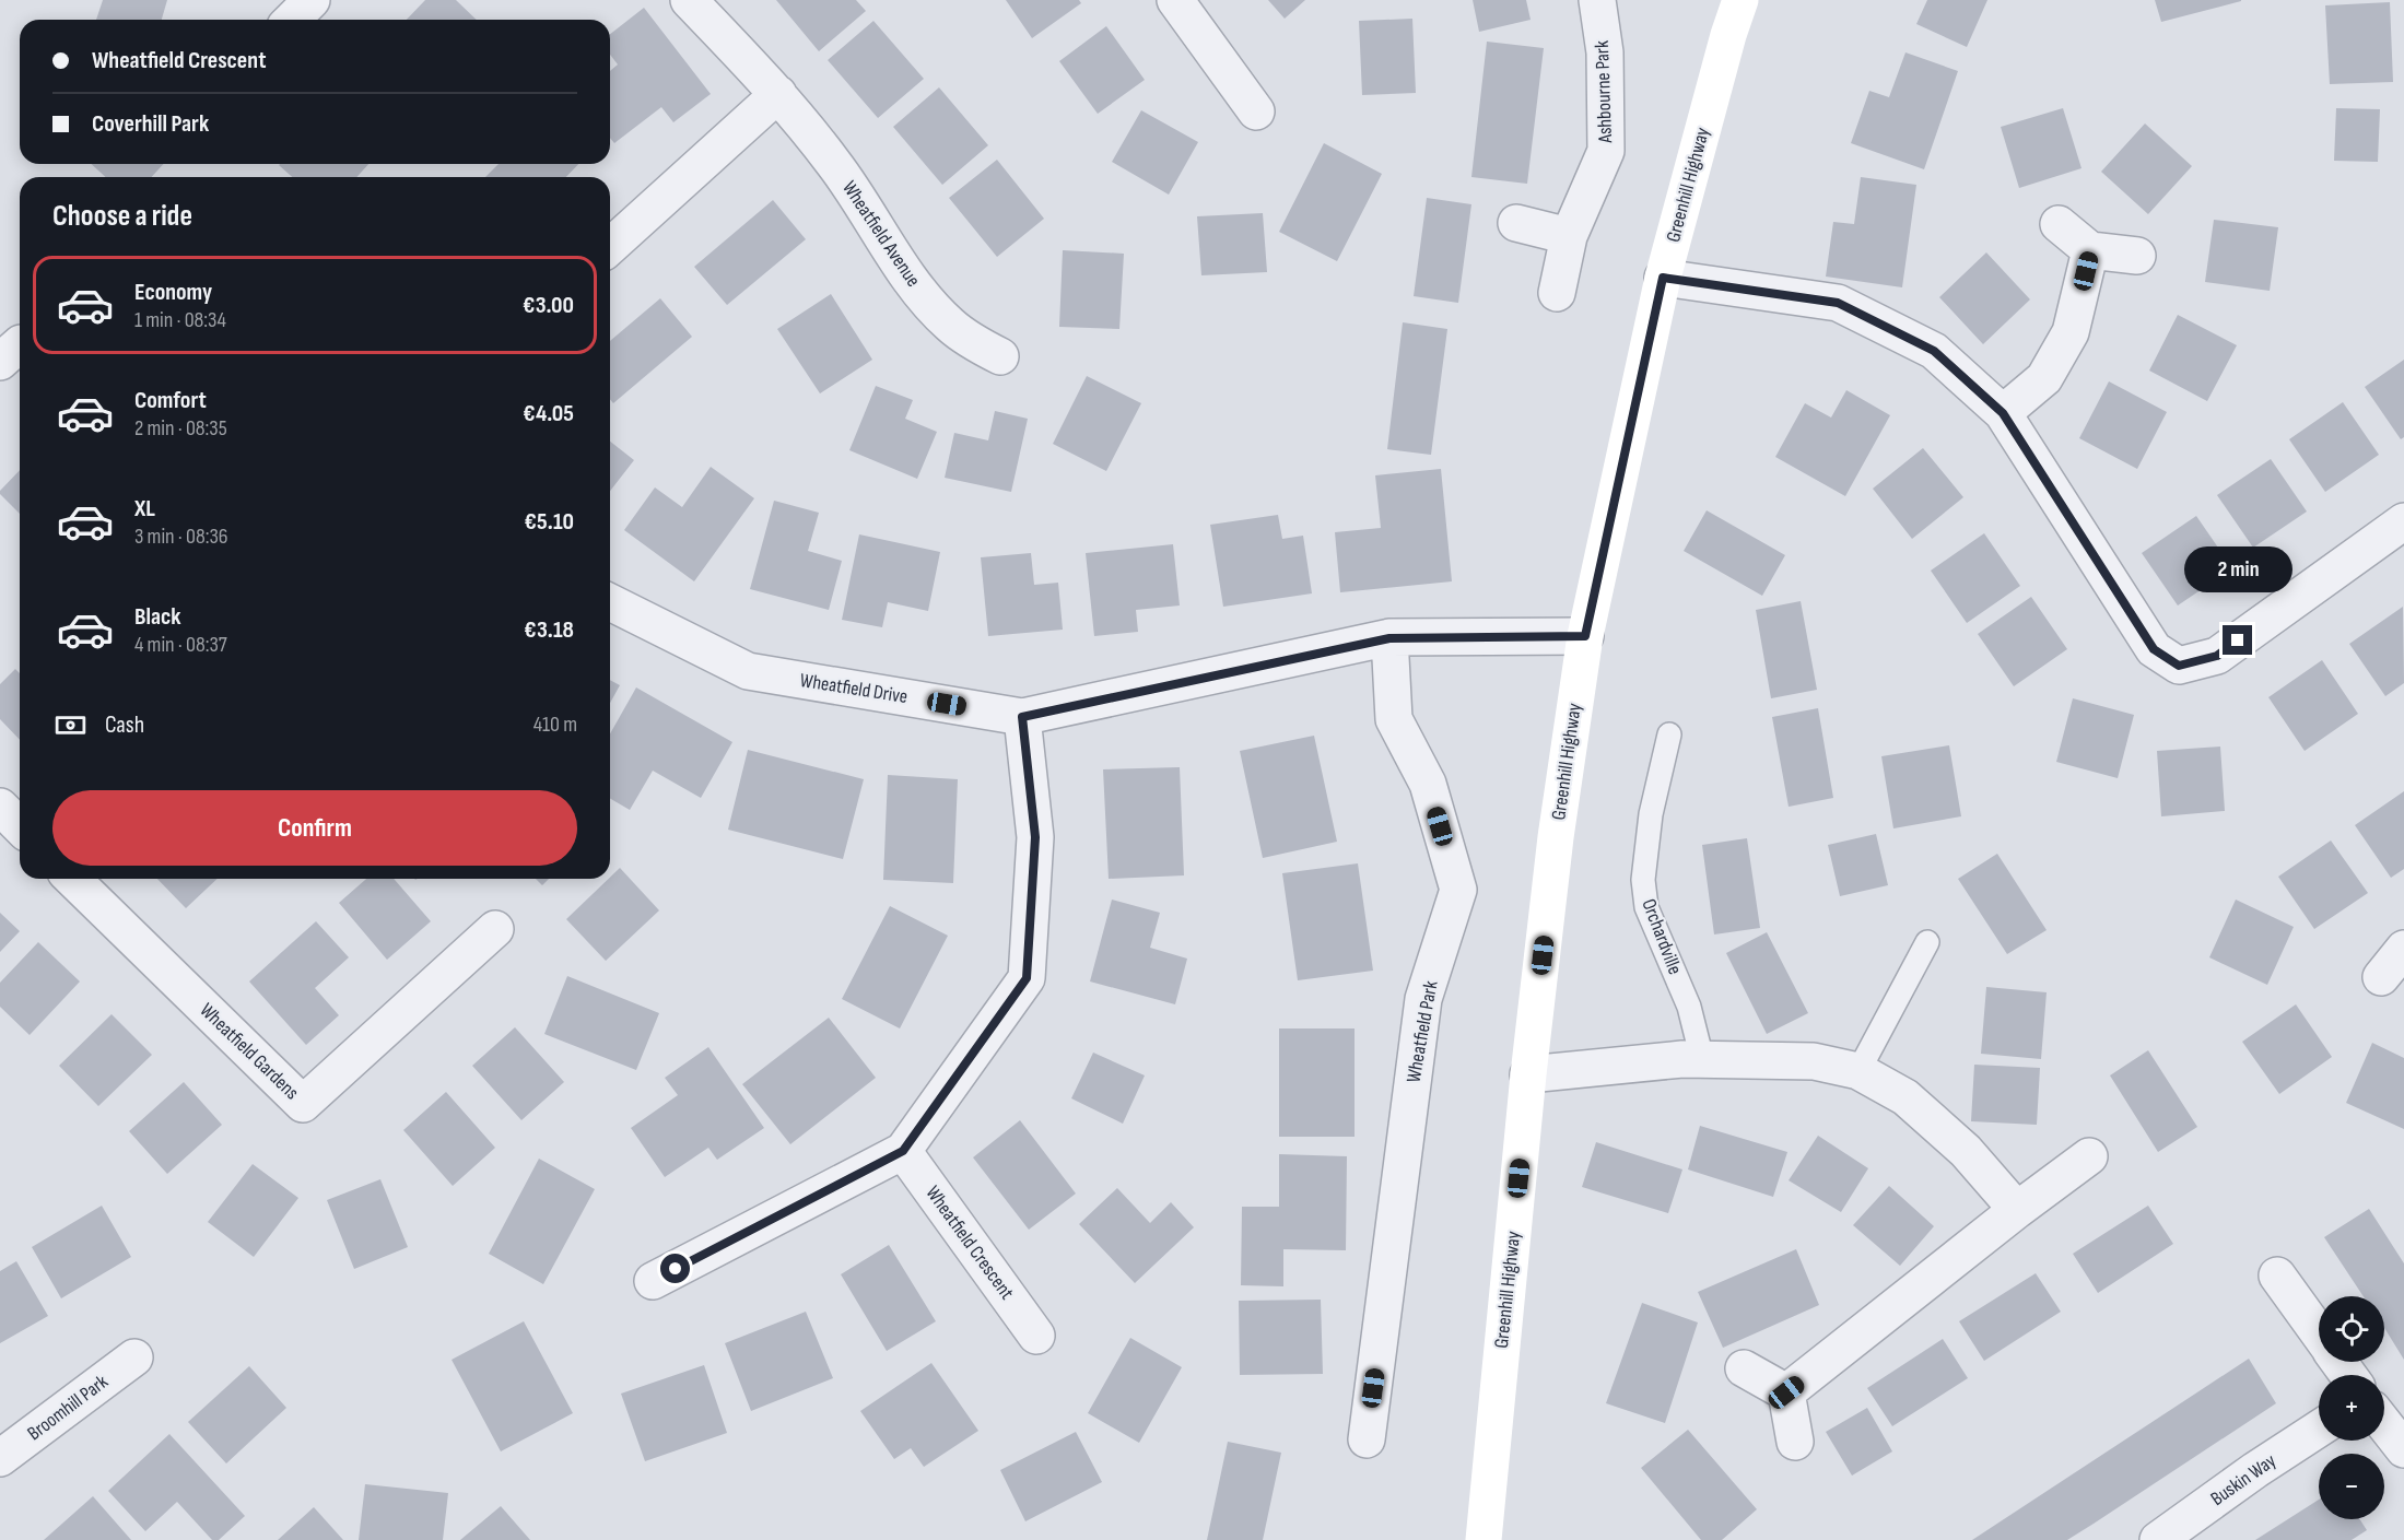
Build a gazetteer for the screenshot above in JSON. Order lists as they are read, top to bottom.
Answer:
{
  "streets": {
    "main road": ["Greenhill Highway"],
    "street": [
      "Ashbourne Park",
      "Wheatfield Avenue",
      "Wheatfield Drive",
      "Wheatfield Park",
      "Wheatfield Gardens",
      "Wheatfield Crescent",
      "Broomhill Park",
      "Buskin Way"
    ],
    "lane": ["Orchardville"]
  },
  "crossings": [
    ["Greenhill Highway", "Wheatfield Drive"],
    ["Wheatfield Drive", "Wheatfield Park"]
  ],
  "page": {
    "banner": ["Wheatfield Crescent", "Coverhill Park"],
    "heading": "Choose a ride",
    "list": [
      {
        "name": "Economy",
        "note": "1 min · 08:34",
        "value": "€3.00"
      },
      {
        "name": "Comfort",
        "note": "2 min · 08:35",
        "value": "€4.05"
      },
      {
        "name": "XL",
        "note": "3 min · 08:36",
        "value": "€5.10"
      },
      {
        "name": "Black",
        "note": "4 min · 08:37",
        "value": "€3.18"
      }
    ],
    "bubble": "2 min",
    "pay": ["Cash", "410 m"],
    "buttons": "Confirm",
    "map_buttons": ["+", "−"]
  }
}
